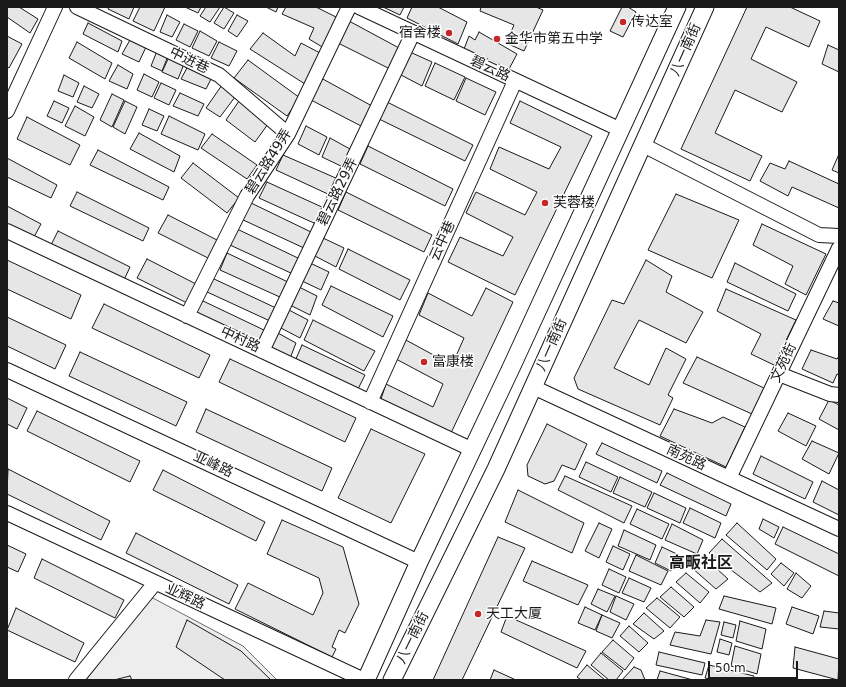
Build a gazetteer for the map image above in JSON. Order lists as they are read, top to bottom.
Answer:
{
  "streets": {
    "main road": ["八一南街"],
    "street": [
      "中进巷",
      "碧云路",
      "碧云路49弄",
      "碧云路29弄",
      "云中巷",
      "中村路",
      "文苑街",
      "南苑路",
      "亚峰路",
      "业辉路"
    ]
  },
  "crossings": [
    ["八一南街", "碧云路"],
    ["八一南街", "中村路"],
    ["八一南街", "南苑路"],
    ["八一南街", "亚峰路"],
    ["八一南街", "业辉路"],
    ["中进巷", "碧云路49弄"],
    ["碧云路", "碧云路29弄"],
    ["碧云路", "云中巷"],
    ["碧云路49弄", "中村路"],
    ["碧云路29弄", "中村路"],
    ["云中巷", "中村路"],
    ["文苑街", "南苑路"]
  ],
  "districts": ["高畈社区"],
  "places": [
    "传达室",
    "宿舍楼",
    "金华市第五中学",
    "芙蓉楼",
    "富康楼",
    "天工大厦"
  ],
  "scale_bar": "50 m"
}
